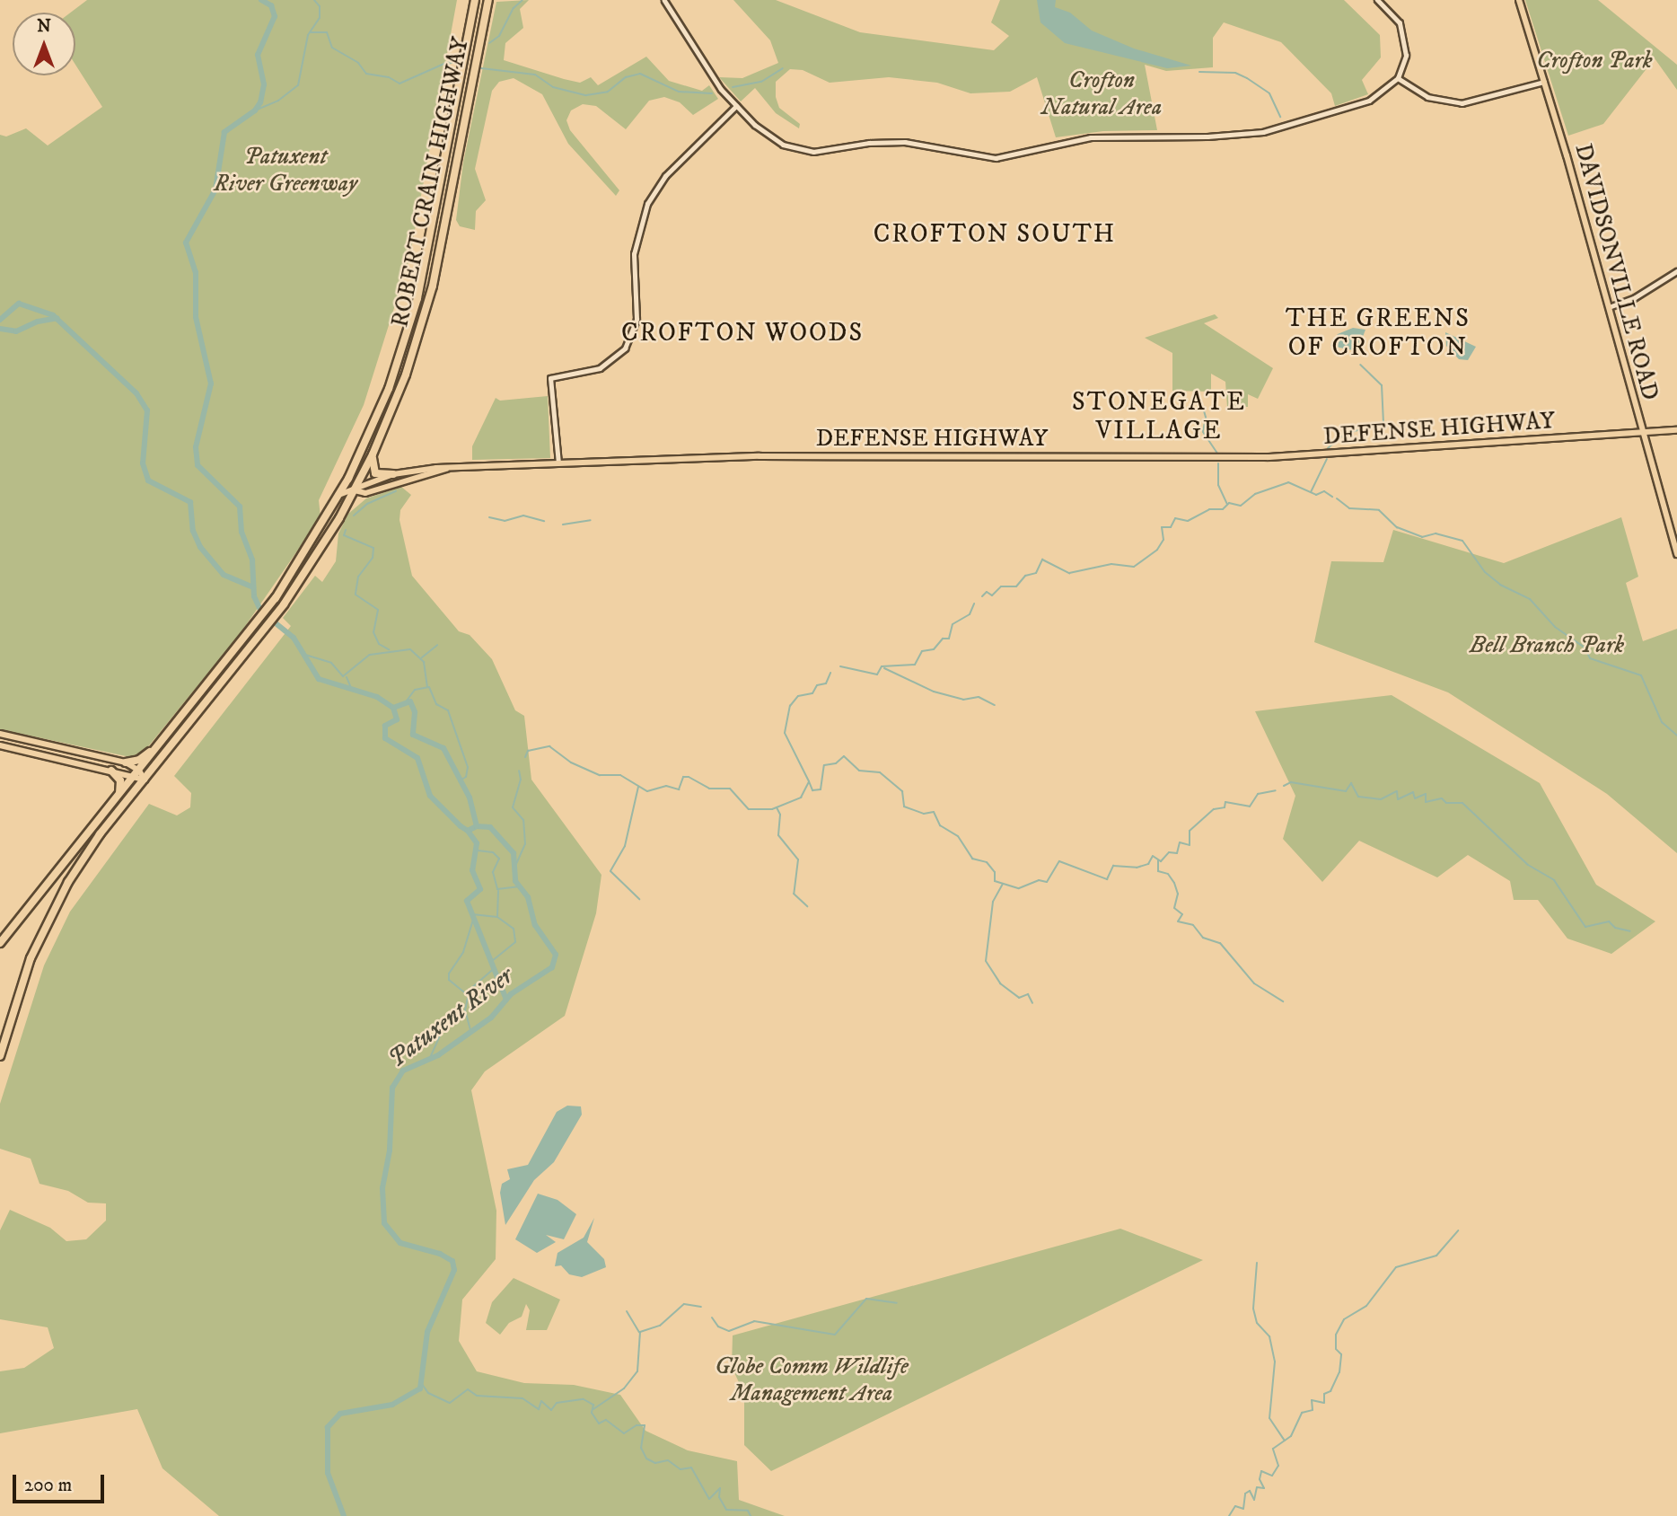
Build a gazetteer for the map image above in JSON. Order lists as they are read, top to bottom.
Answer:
{
  "streets": {
    "highway": ["ROBERT CRAIN HIGHWAY"],
    "main road": ["DAVIDSONVILLE ROAD", "DEFENSE HIGHWAY"]
  },
  "crossings": [
    ["ROBERT CRAIN HIGHWAY", "DEFENSE HIGHWAY"],
    ["DAVIDSONVILLE ROAD", "DEFENSE HIGHWAY"]
  ],
  "districts": [
    "CROFTON SOUTH",
    "THE GREENS OF CROFTON",
    "CROFTON WOODS",
    "STONEGATE VILLAGE"
  ],
  "water": ["Patuxent River"],
  "parks": [
    "Crofton Park",
    "Crofton Natural Area",
    "Patuxent River Greenway",
    "Bell Branch Park",
    "Globe Comm Wildlife Management Area"
  ],
  "scale_bar": "200 m",
  "north": "top"
}
